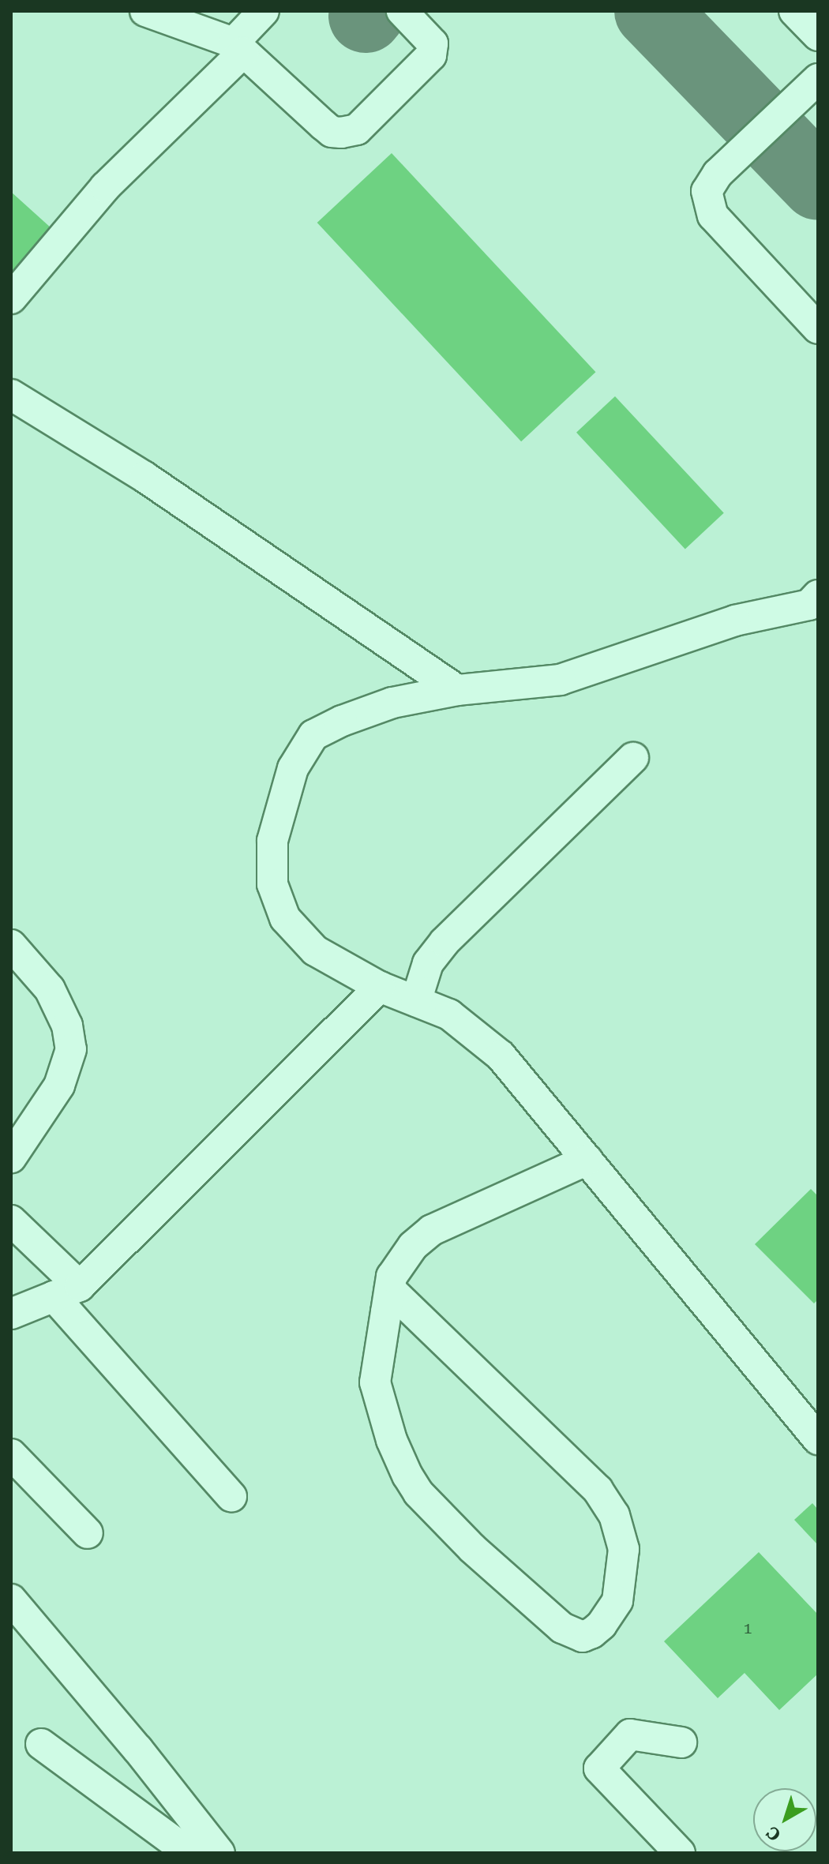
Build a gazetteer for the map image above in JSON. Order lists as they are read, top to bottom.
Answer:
{
  "house_numbers": ["1"],
  "north": "bottom left"
}
